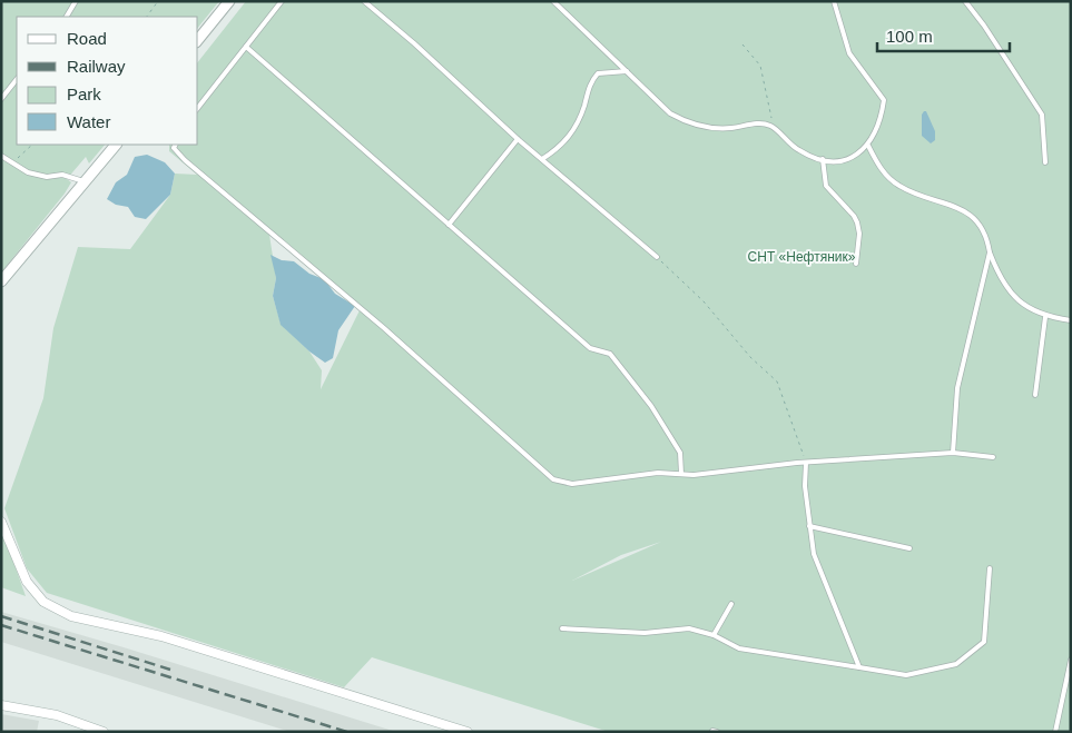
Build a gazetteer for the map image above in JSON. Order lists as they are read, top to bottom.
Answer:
{
  "parks": ["СНТ «Нефтяник»"],
  "legend": [
    "Road",
    "Railway",
    "Park",
    "Water"
  ],
  "scale_bar": "100 m"
}
